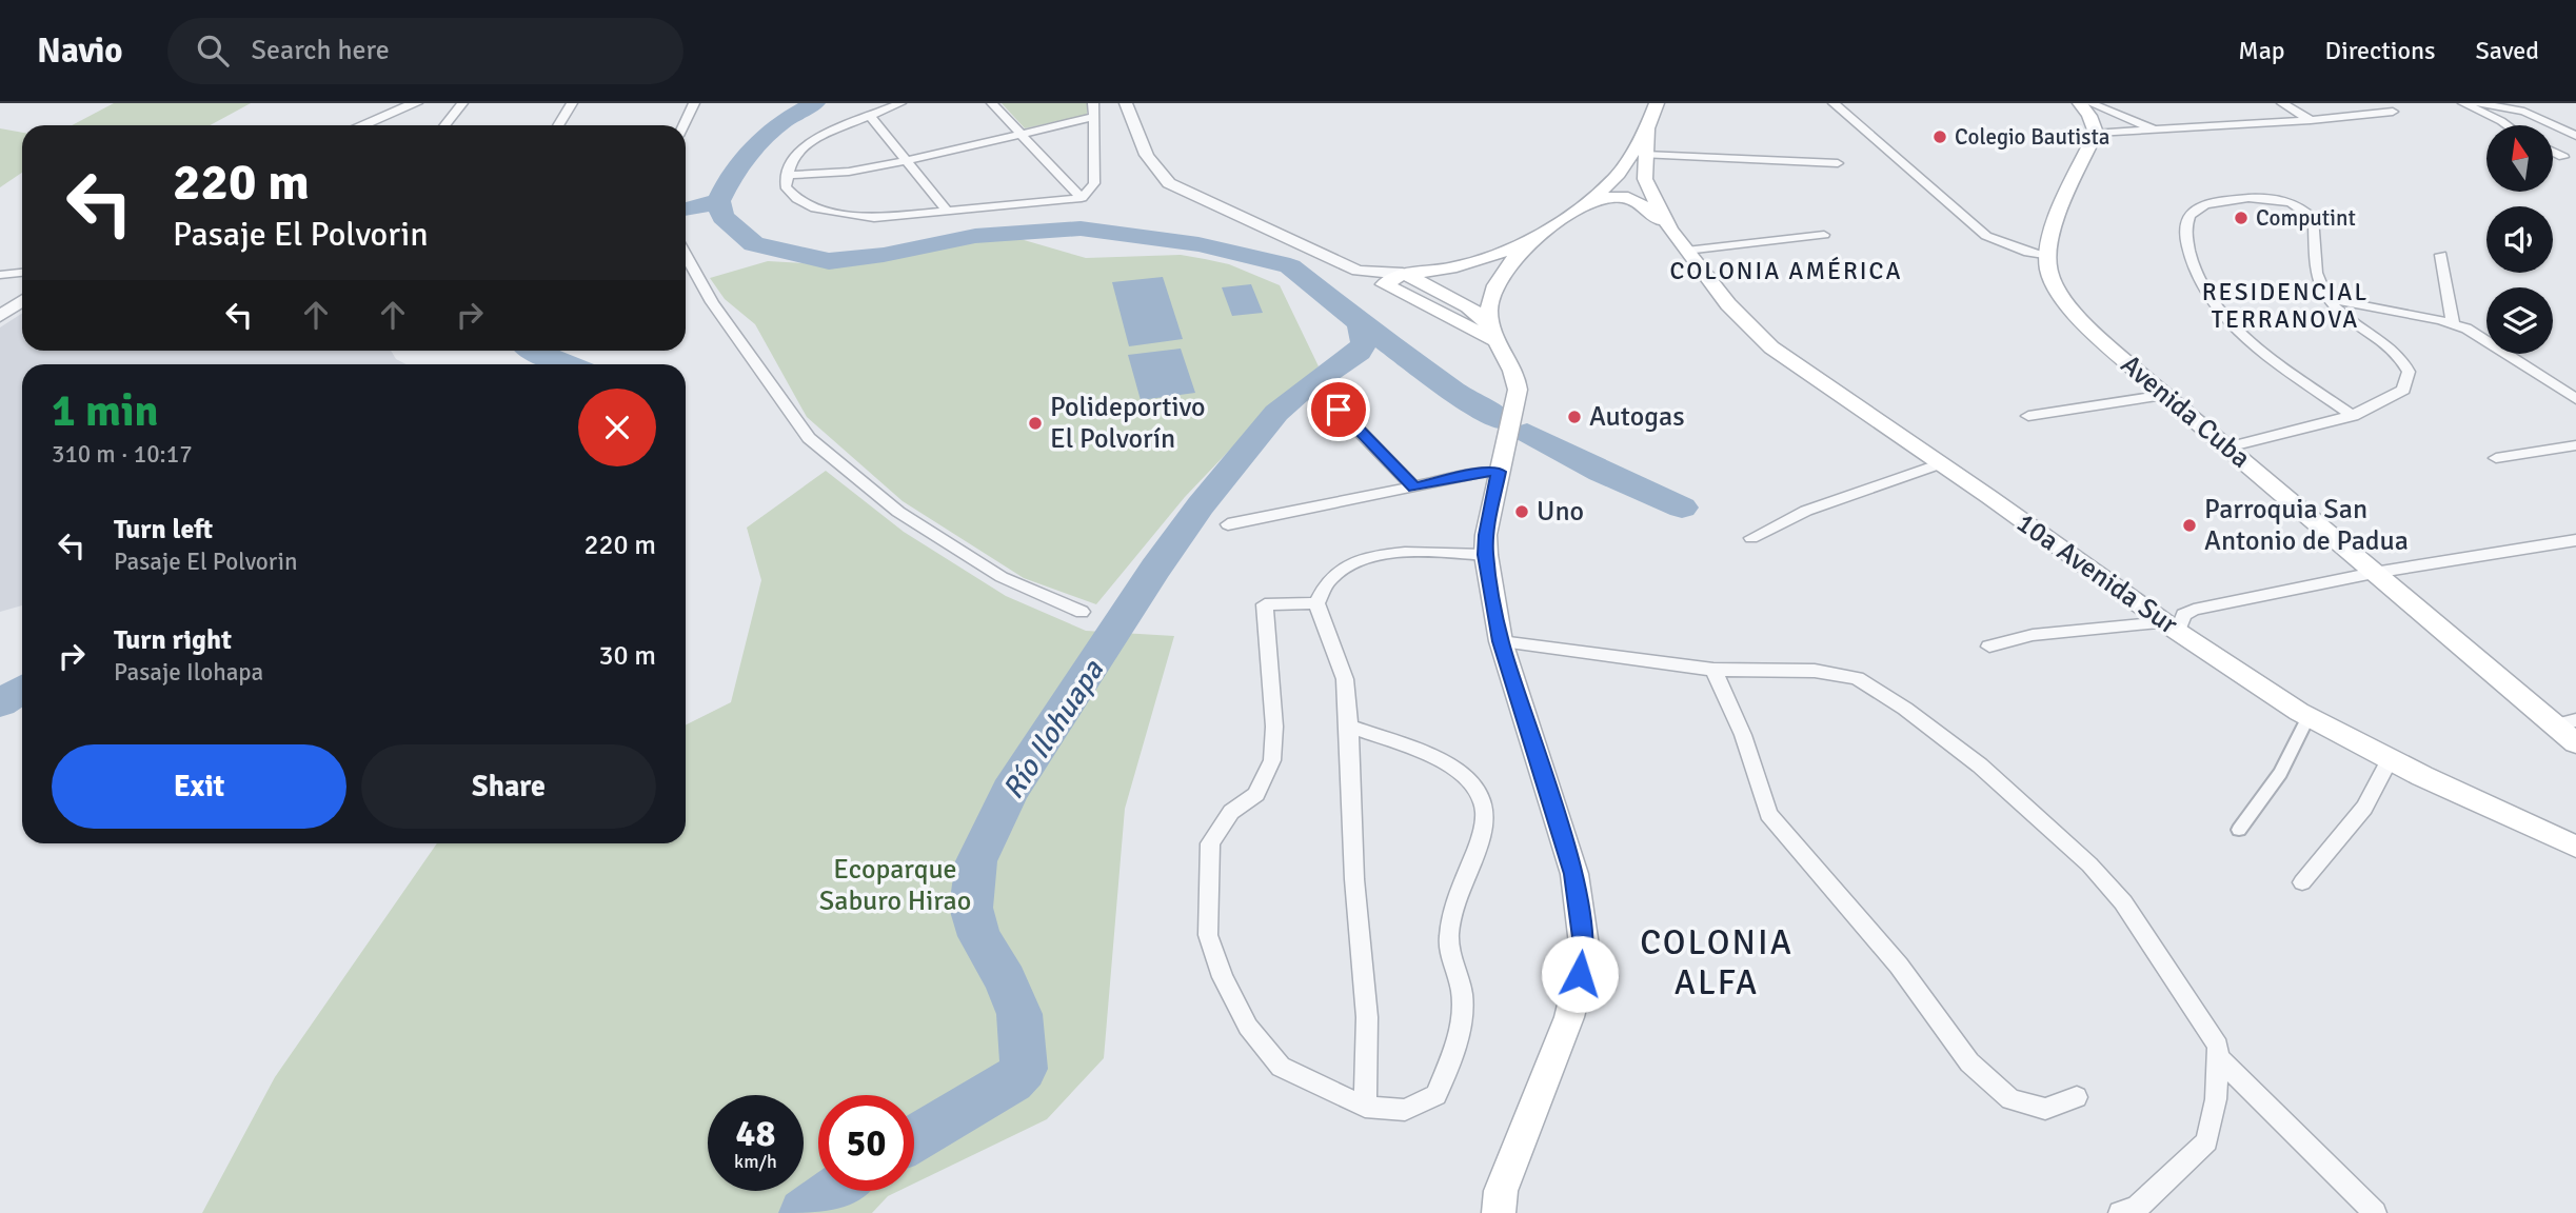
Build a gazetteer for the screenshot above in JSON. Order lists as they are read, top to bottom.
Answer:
{
  "streets": {
    "main road": ["Avenida Cuba", "10a Avenida Sur"]
  },
  "districts": ["COLONIA AMÉRICA", "RESIDENCIAL TERRANOVA", "COLONIA ALFA"],
  "water": ["Río Ilohuapa"],
  "parks": ["Ecoparque Saburo Hirao"],
  "places": [
    "Colegio Bautista",
    "Computint",
    "Autogas",
    "Polideportivo El Polvorín",
    "Uno",
    "Parroquia San Antonio de Padua"
  ],
  "north": "top",
  "page": {
    "header": "Navio",
    "search": "Search here",
    "nav": ["Map", "Directions", "Saved"],
    "turn": ["220 m", "Pasaje El Polvorin"],
    "heading": ["1 min", "310 m · 10:17"],
    "list": [
      {
        "name": "Turn left",
        "note": "Pasaje El Polvorin",
        "value": "220 m"
      },
      {
        "name": "Turn right",
        "note": "Pasaje Ilohapa",
        "value": "30 m"
      }
    ],
    "buttons": ["Exit", "Share"],
    "speed": "48 km/h",
    "limit": "50"
  }
}
